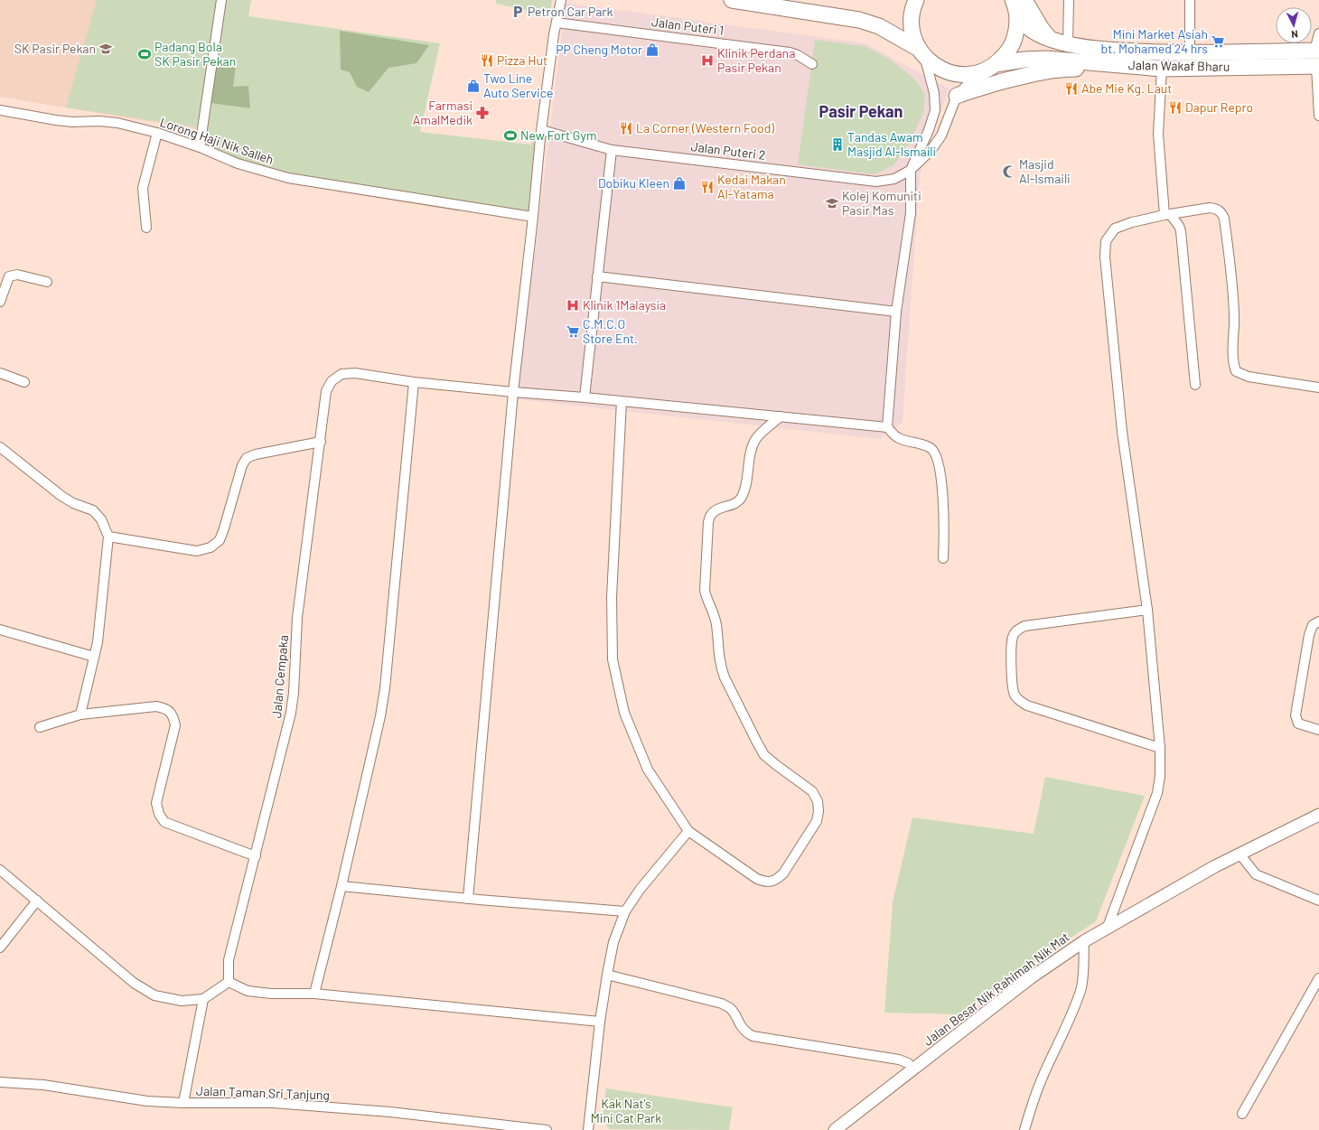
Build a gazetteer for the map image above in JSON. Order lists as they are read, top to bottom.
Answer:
{
  "streets": {
    "main road": ["Jalan Wakaf Bharu"],
    "street": [
      "Jalan Puteri 1",
      "Lorong Haji Nik Salleh",
      "Jalan Puteri 2",
      "Jalan Cempaka",
      "Jalan Besar Nik Rahimah Nik Mat",
      "Jalan Taman Sri Tanjung"
    ]
  },
  "districts": ["Pasir Pekan"],
  "parks": ["Kak Nat's Mini Cat Park"],
  "places": {
    "parking": ["Petron Car Park"],
    "supermarket": ["Mini Market Asiah bt. Mohamed 24 hrs", "C.M.C.O Store Ent."],
    "school or university": ["SK Pasir Pekan", "Kolej Komuniti Pasir Mas"],
    "shop": ["PP Cheng Motor", "Two Line Auto Service", "Dobiku Kleen"],
    "sports": ["Padang Bola SK Pasir Pekan", "New Fort Gym"],
    "restaurant": [
      "Pizza Hut",
      "Abe Mie Kg. Laut",
      "Dapur Repro",
      "La Corner (Western Food)",
      "Kedai Makan Al-Yatama"
    ],
    "hospital": ["Klinik Perdana Pasir Pekan", "Klinik 1Malaysia"],
    "pharmacy": ["Farmasi AmalMedik"],
    "building": ["Tandas Awam Masjid Al-Ismaili"],
    "mosque": ["Masjid Al-Ismaili"]
  },
  "north": "bottom"
}
